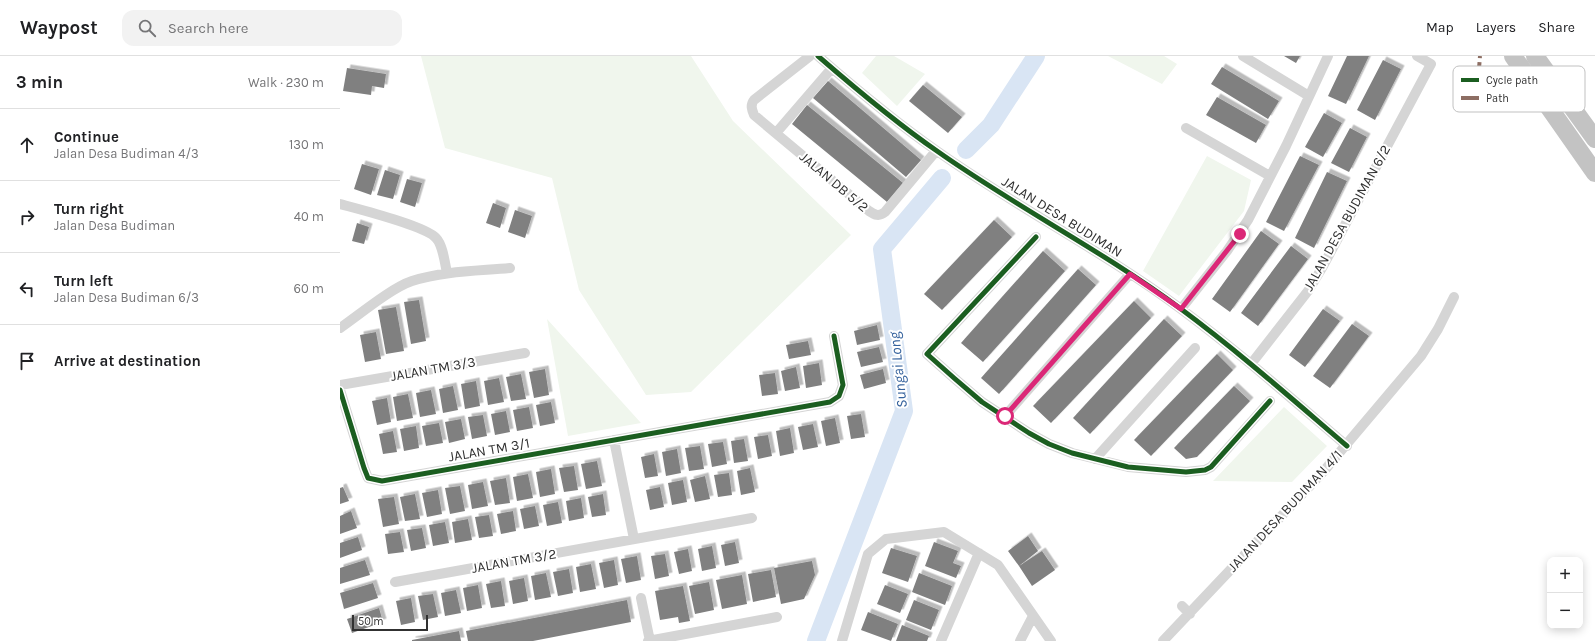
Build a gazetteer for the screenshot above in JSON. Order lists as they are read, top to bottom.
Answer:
{
  "streets": {
    "street": [
      "JALAN DB 5/2",
      "JALAN DESA BUDIMAN",
      "JALAN DESA BUDIMAN 6/2",
      "JALAN TM 3/3",
      "JALAN TM 3/1",
      "JALAN DESA BUDIMAN 4/1",
      "JALAN TM 3/2"
    ]
  },
  "crossings": [
    ["JALAN DB 5/2", "JALAN DESA BUDIMAN"],
    ["JALAN DESA BUDIMAN", "JALAN DESA BUDIMAN 6/2"],
    ["JALAN DESA BUDIMAN", "JALAN DESA BUDIMAN 4/1"]
  ],
  "water": ["Sungai Long"],
  "legend": ["Cycle path", "Path"],
  "scale_bar": "50 m",
  "page": {
    "header": "Waypost",
    "search": "Search here",
    "nav": ["Map", "Layers", "Share"],
    "heading": ["3 min", "Walk · 230 m"],
    "list": [
      ["Continue", "Jalan Desa Budiman 4/3", "130 m"],
      ["Turn right", "Jalan Desa Budiman", "40 m"],
      ["Turn left", "Jalan Desa Budiman 6/3", "60 m"],
      "Arrive at destination"
    ],
    "map_buttons": ["+", "−"],
    "scale": "50 m"
  }
}
